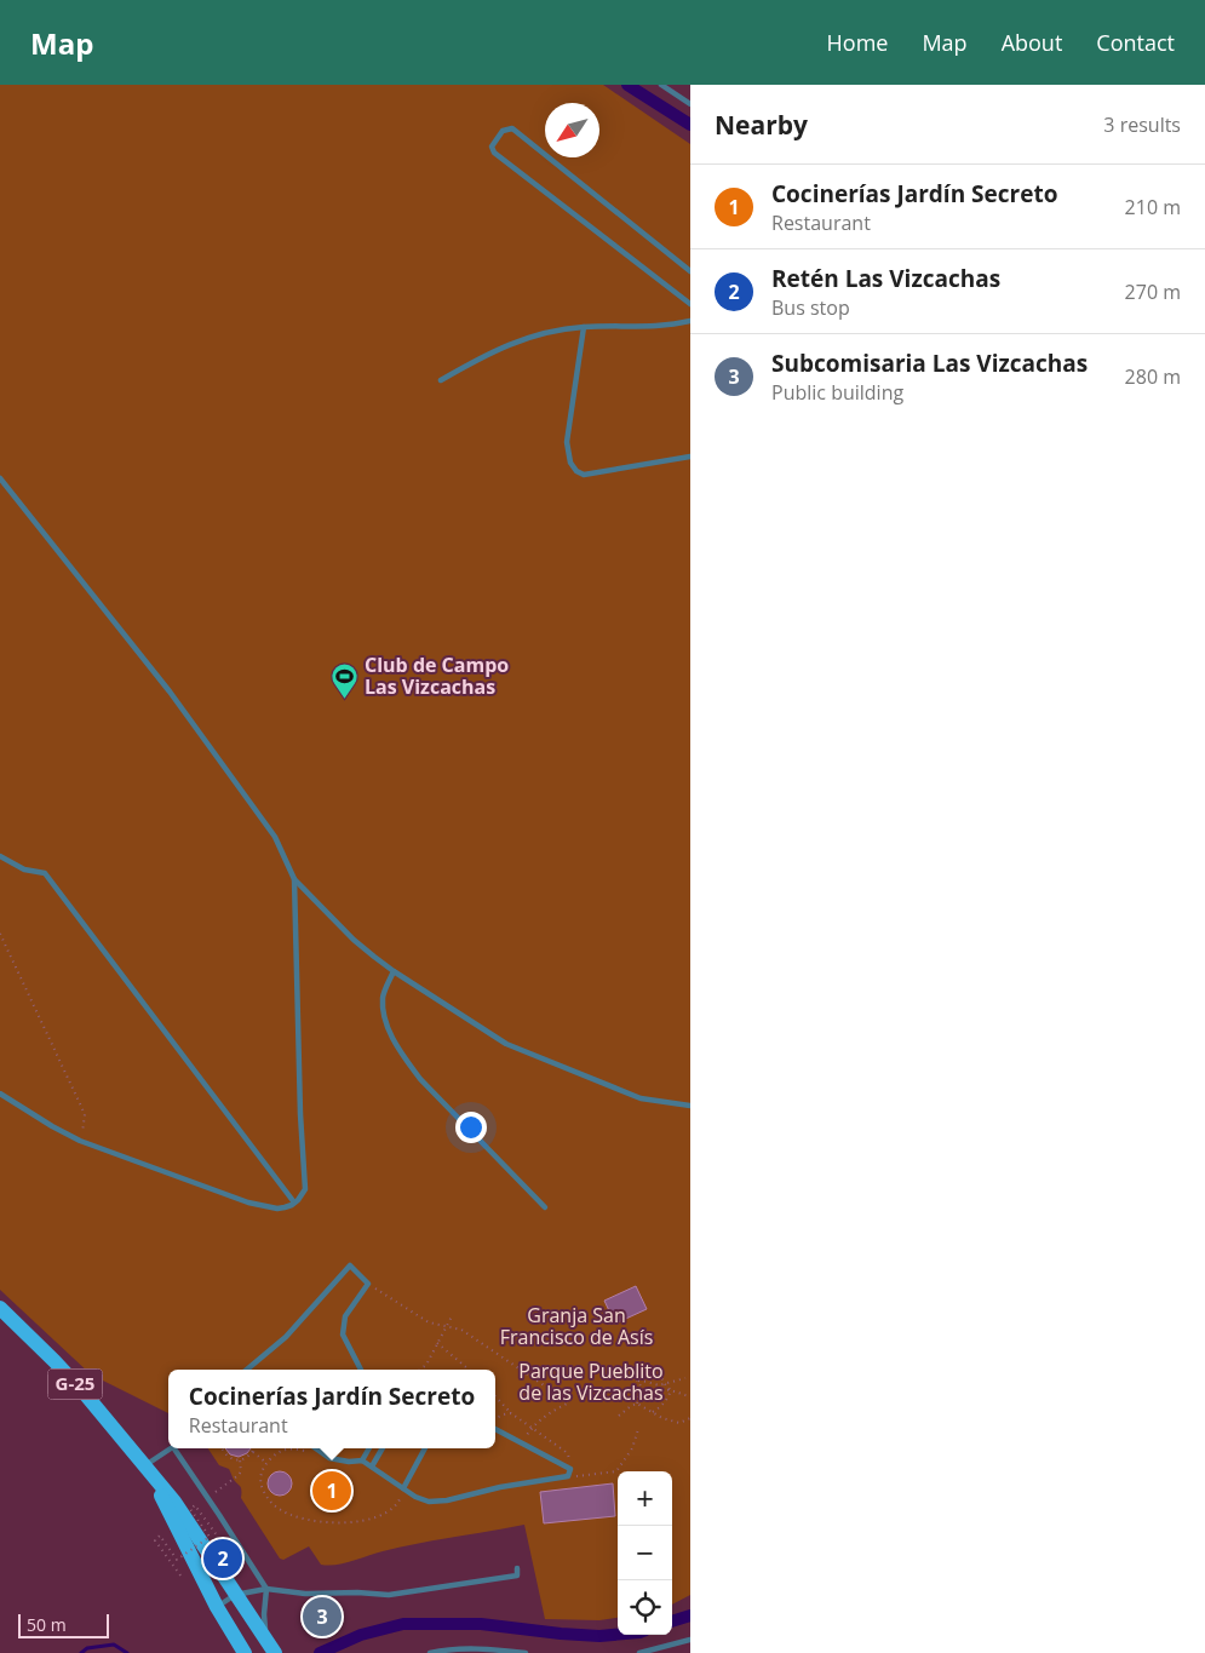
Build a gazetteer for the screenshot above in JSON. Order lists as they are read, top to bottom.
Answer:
{
  "streets": {
    "main road": ["G-25"]
  },
  "parks": ["Granja San Francisco de Asís", "Parque Pueblito de las Vizcachas"],
  "places": {
    "sports": ["Club de Campo Las Vizcachas"]
  },
  "scale_bar": "50 m",
  "north": "bottom left",
  "page": {
    "header": "Map",
    "nav": [
      "Home",
      "Map",
      "About",
      "Contact"
    ],
    "heading": ["Nearby", "3 results"],
    "list": [
      {
        "mark": "1",
        "name": "Cocinerías Jardín Secreto",
        "note": "Restaurant",
        "value": "210 m"
      },
      {
        "mark": "2",
        "name": "Retén Las Vizcachas",
        "note": "Bus stop",
        "value": "270 m"
      },
      {
        "mark": "3",
        "name": "Subcomisaria Las Vizcachas",
        "note": "Public building",
        "value": "280 m"
      }
    ],
    "popup": ["Cocinerías Jardín Secreto", "Restaurant"],
    "pins": ["1", "2", "3"],
    "map_buttons": ["+", "−"],
    "scale": "50 m"
  }
}
